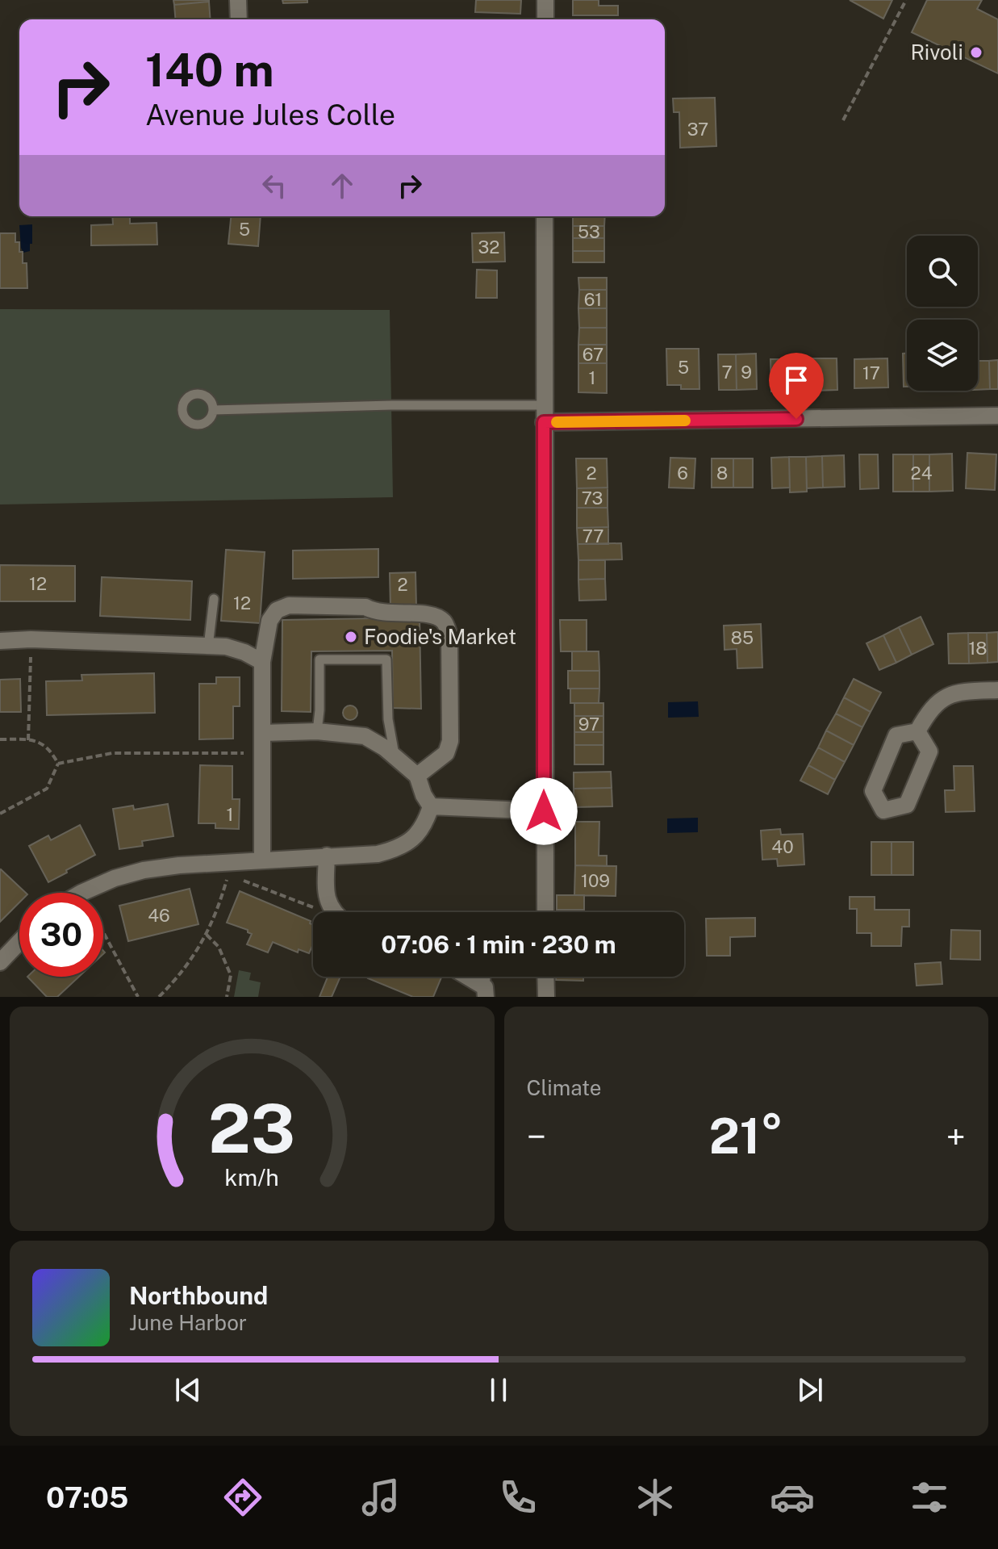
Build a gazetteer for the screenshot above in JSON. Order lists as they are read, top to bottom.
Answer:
{
  "places": ["Rivoli", "Foodie's Market"],
  "house_numbers": [
    "37",
    "5",
    "53",
    "32",
    "61",
    "67",
    "5",
    "7",
    "9",
    "17",
    "1",
    "2",
    "6",
    "8",
    "24",
    "73",
    "77",
    "12",
    "2",
    "12",
    "85",
    "18",
    "97",
    "1",
    "40",
    "109",
    "46"
  ],
  "page": {
    "turn": ["140 m", "Avenue Jules Colle"],
    "limit": "30",
    "trip": "07:06 · 1 min · 230 m",
    "tile": "Climate",
    "heat": ["−", "21°", "+"],
    "song": ["Northbound", "June Harbor"],
    "tabs": "07:05",
    "gauge": ["23", "km/h"]
  }
}
